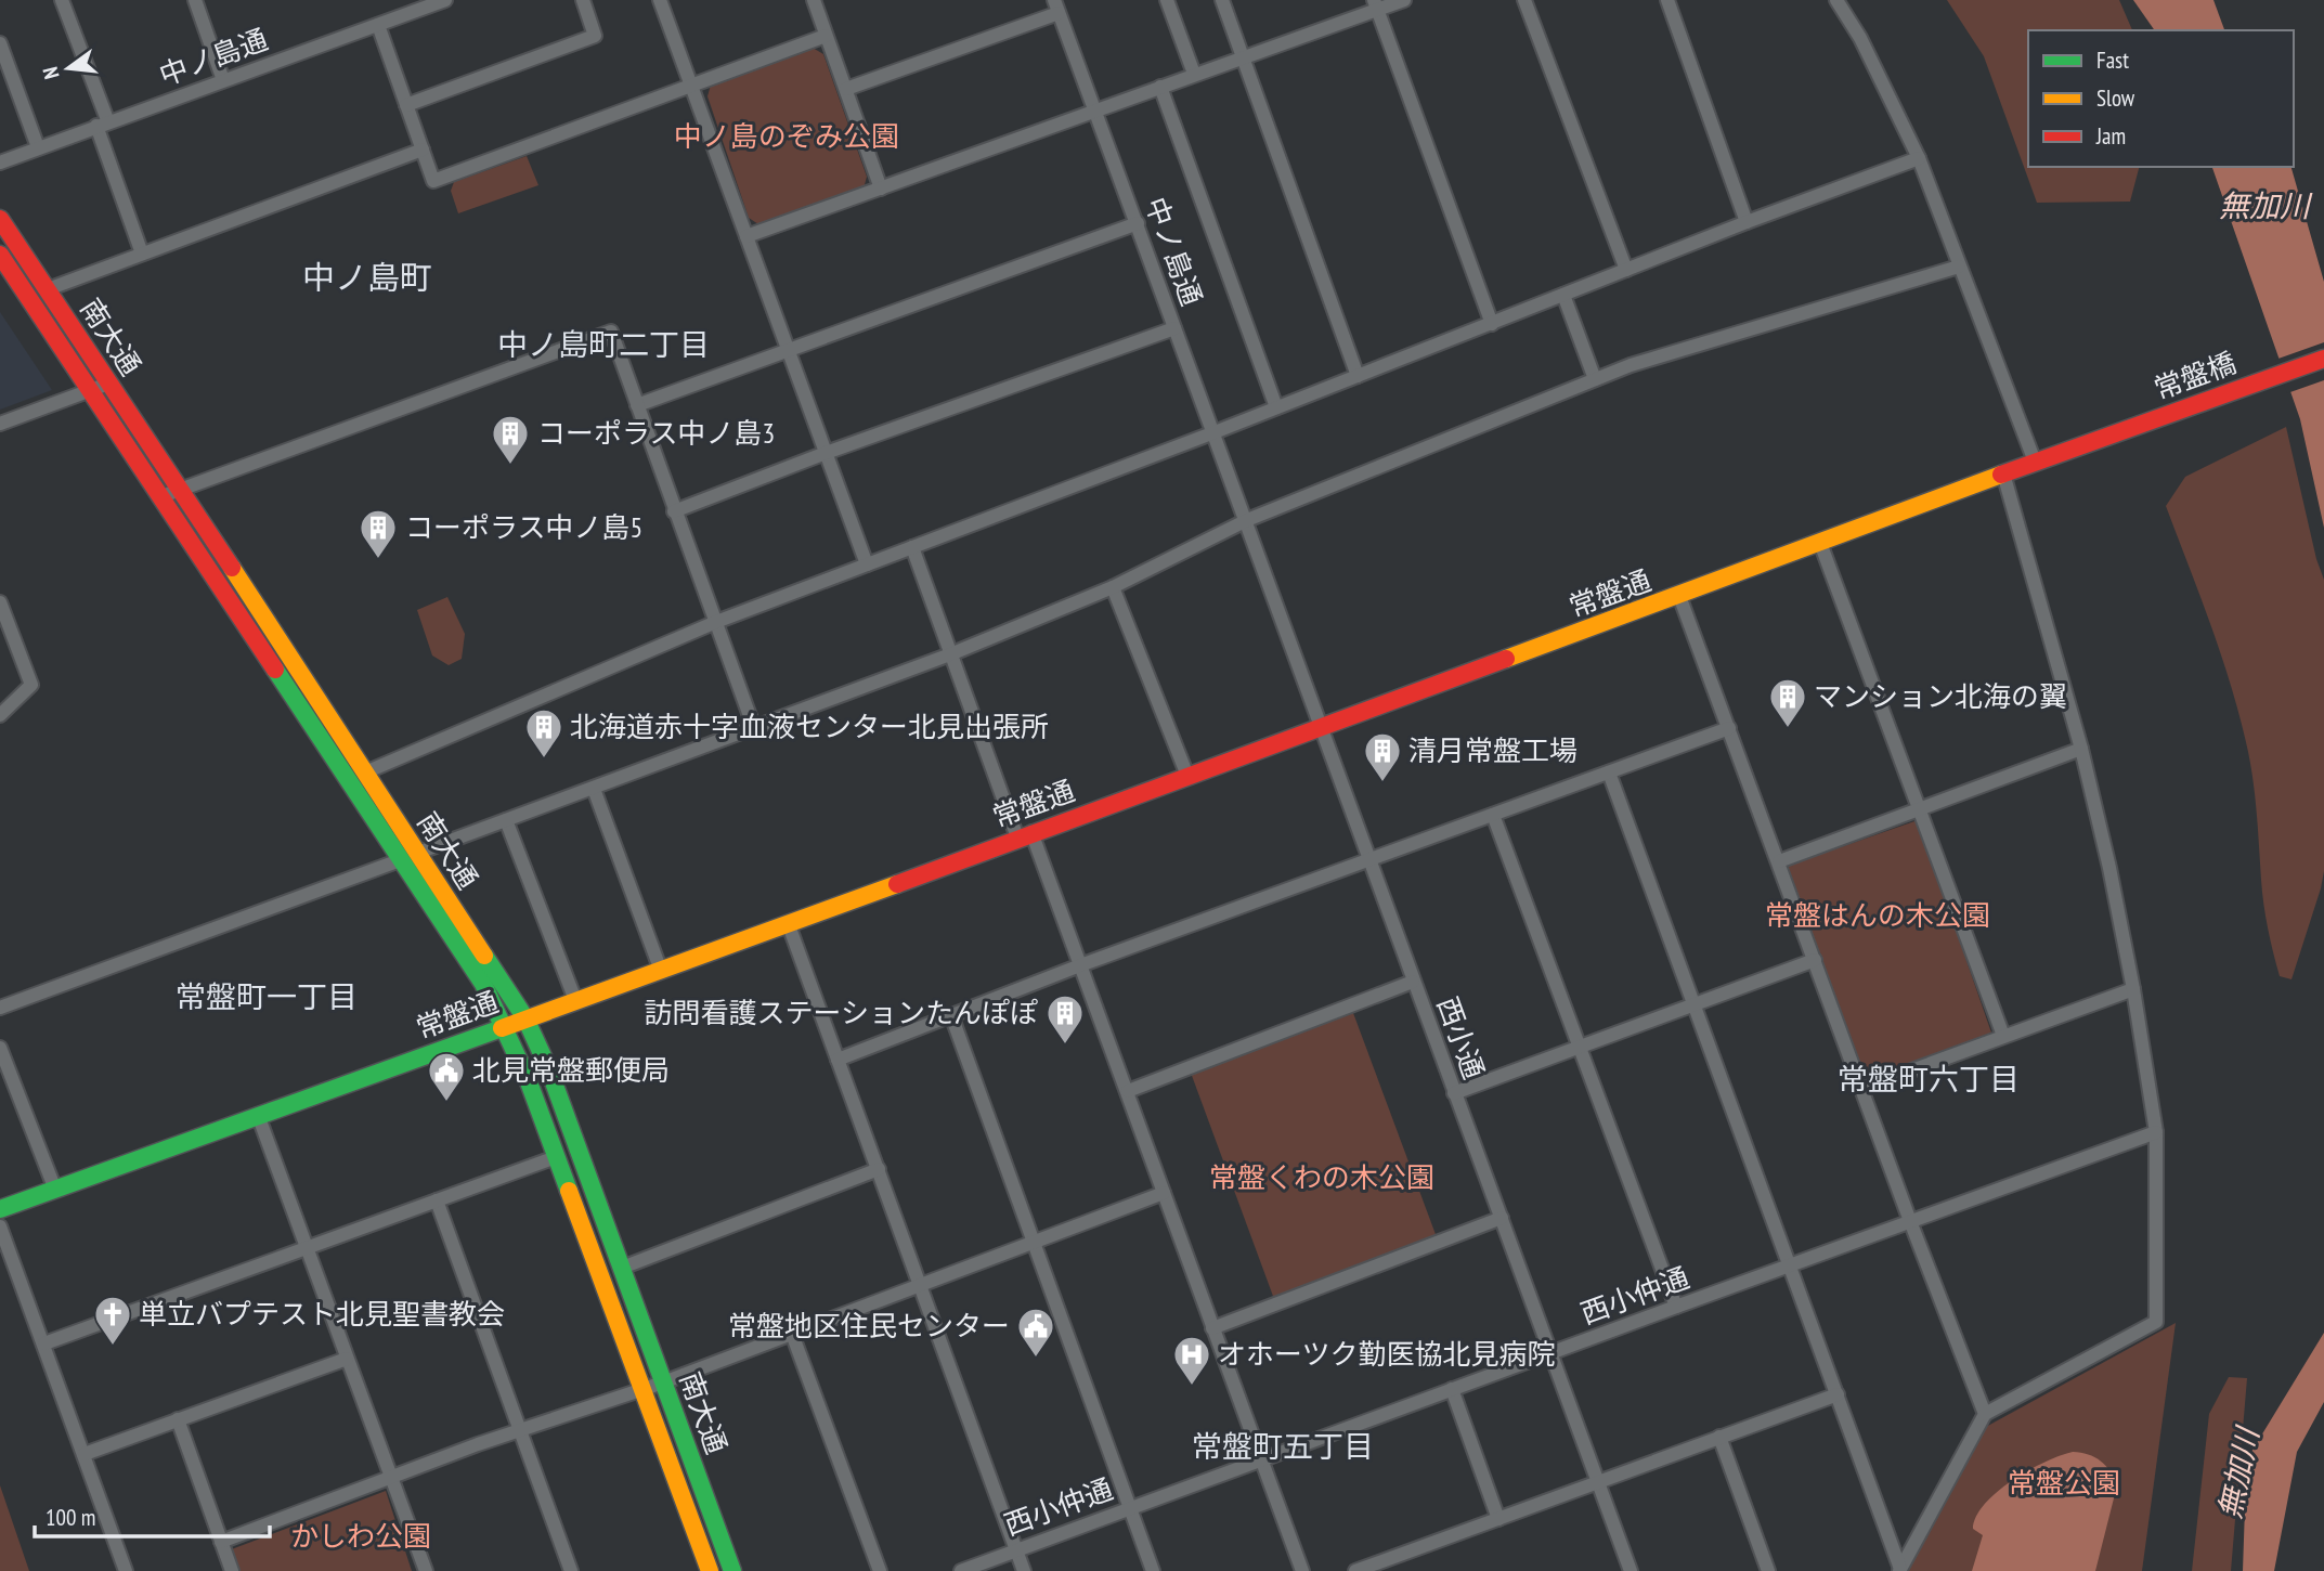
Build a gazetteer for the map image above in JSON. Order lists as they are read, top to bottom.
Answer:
{
  "streets": {
    "street": [
      "中ノ島通",
      "南大通",
      "常盤橋",
      "常盤通",
      "西小通",
      "西小仲通"
    ]
  },
  "crossings": [
    ["中ノ島通", "西小通"],
    ["南大通", "常盤通"],
    ["常盤橋", "常盤通"],
    ["常盤通", "西小通"],
    ["西小通", "西小仲通"]
  ],
  "districts": [
    "中ノ島町",
    "中ノ島町二丁目",
    "常盤町一丁目",
    "常盤町六丁目",
    "常盤町五丁目"
  ],
  "water": ["無加川"],
  "parks": [
    "中ノ島のぞみ公園",
    "常盤はんの木公園",
    "常盤くわの木公園",
    "常盤公園",
    "かしわ公園"
  ],
  "places": {
    "building": [
      "コーポラス中ノ島3",
      "コーポラス中ノ島5",
      "マンション北海の翼",
      "北海道赤十字血液センター北見出張所",
      "清月常盤工場",
      "訪問看護ステーションたんぽぽ"
    ],
    "public building": ["北見常盤郵便局", "常盤地区住民センター"],
    "church": ["単立バプテスト北見聖書教会"],
    "hospital": ["オホーツク勤医協北見病院"]
  },
  "legend": ["Fast", "Slow", "Jam"],
  "scale_bar": "100 m",
  "north": "left"
}
